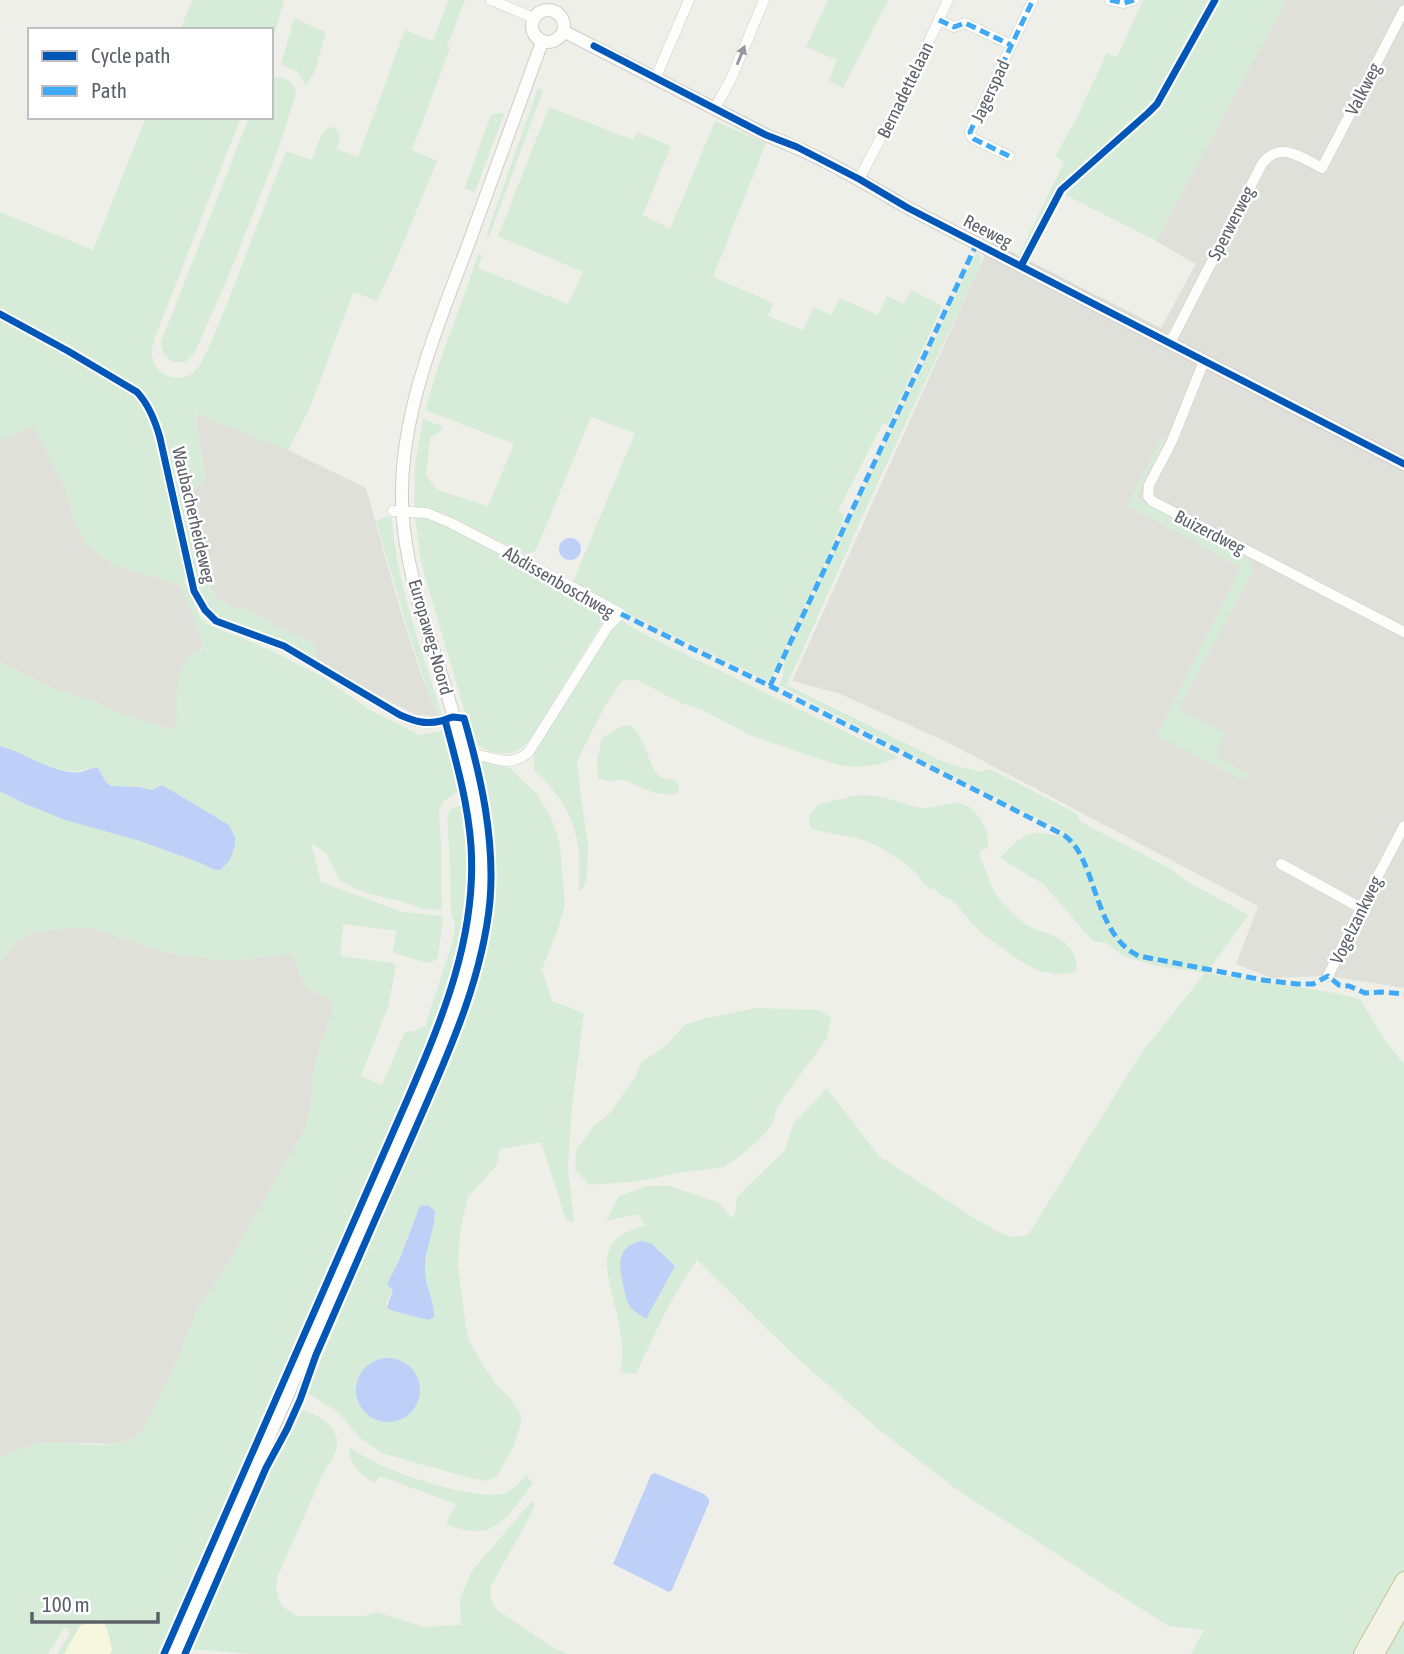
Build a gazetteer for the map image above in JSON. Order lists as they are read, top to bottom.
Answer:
{
  "streets": {
    "street": [
      "Valkweg",
      "Bernadettelaan",
      "Jagerspad",
      "Sperwerweg",
      "Reeweg",
      "Waubacherheideweg",
      "Buizerdweg",
      "Abdissenboschweg",
      "Europaweg-Noord",
      "Vogelzankweg"
    ]
  },
  "crossings": [
    ["Valkweg", "Sperwerweg"],
    ["Bernadettelaan", "Jagerspad"],
    ["Bernadettelaan", "Reeweg"],
    ["Sperwerweg", "Reeweg"],
    ["Reeweg", "Buizerdweg"],
    ["Reeweg", "Europaweg-Noord"],
    ["Waubacherheideweg", "Europaweg-Noord"],
    ["Abdissenboschweg", "Europaweg-Noord"]
  ],
  "legend": ["Cycle path", "Path"],
  "scale_bar": "100 m"
}
